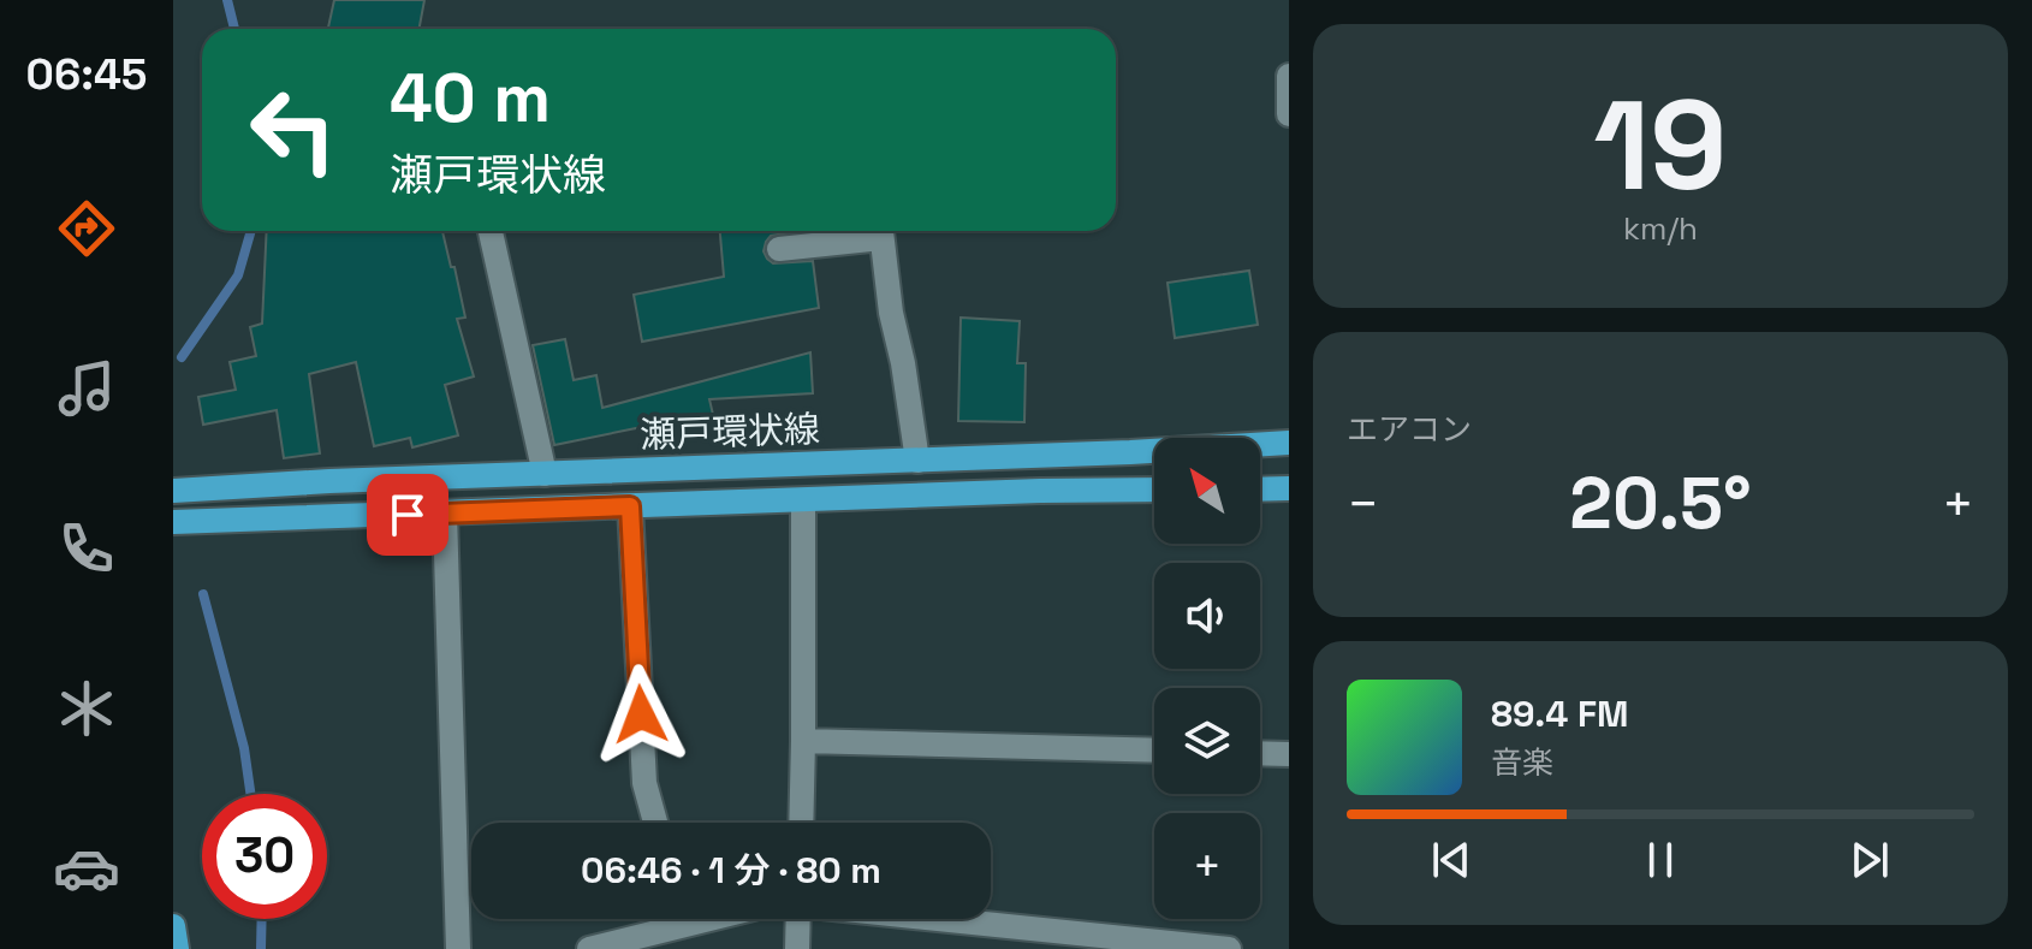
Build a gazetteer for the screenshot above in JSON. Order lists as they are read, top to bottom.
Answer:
{
  "streets": {
    "main road": ["瀬戸環状線"]
  },
  "north": "top left",
  "page": {
    "tabs": "06:45",
    "tile": [
      ["19", "km/h"],
      "エアコン"
    ],
    "turn": ["40 m", "瀬戸環状線"],
    "map_buttons": "+",
    "heat": ["−", "20.5°", "+"],
    "song": ["89.4 FM", "音楽"],
    "limit": "30",
    "trip": "06:46 · 1 分 · 80 m"
  }
}
